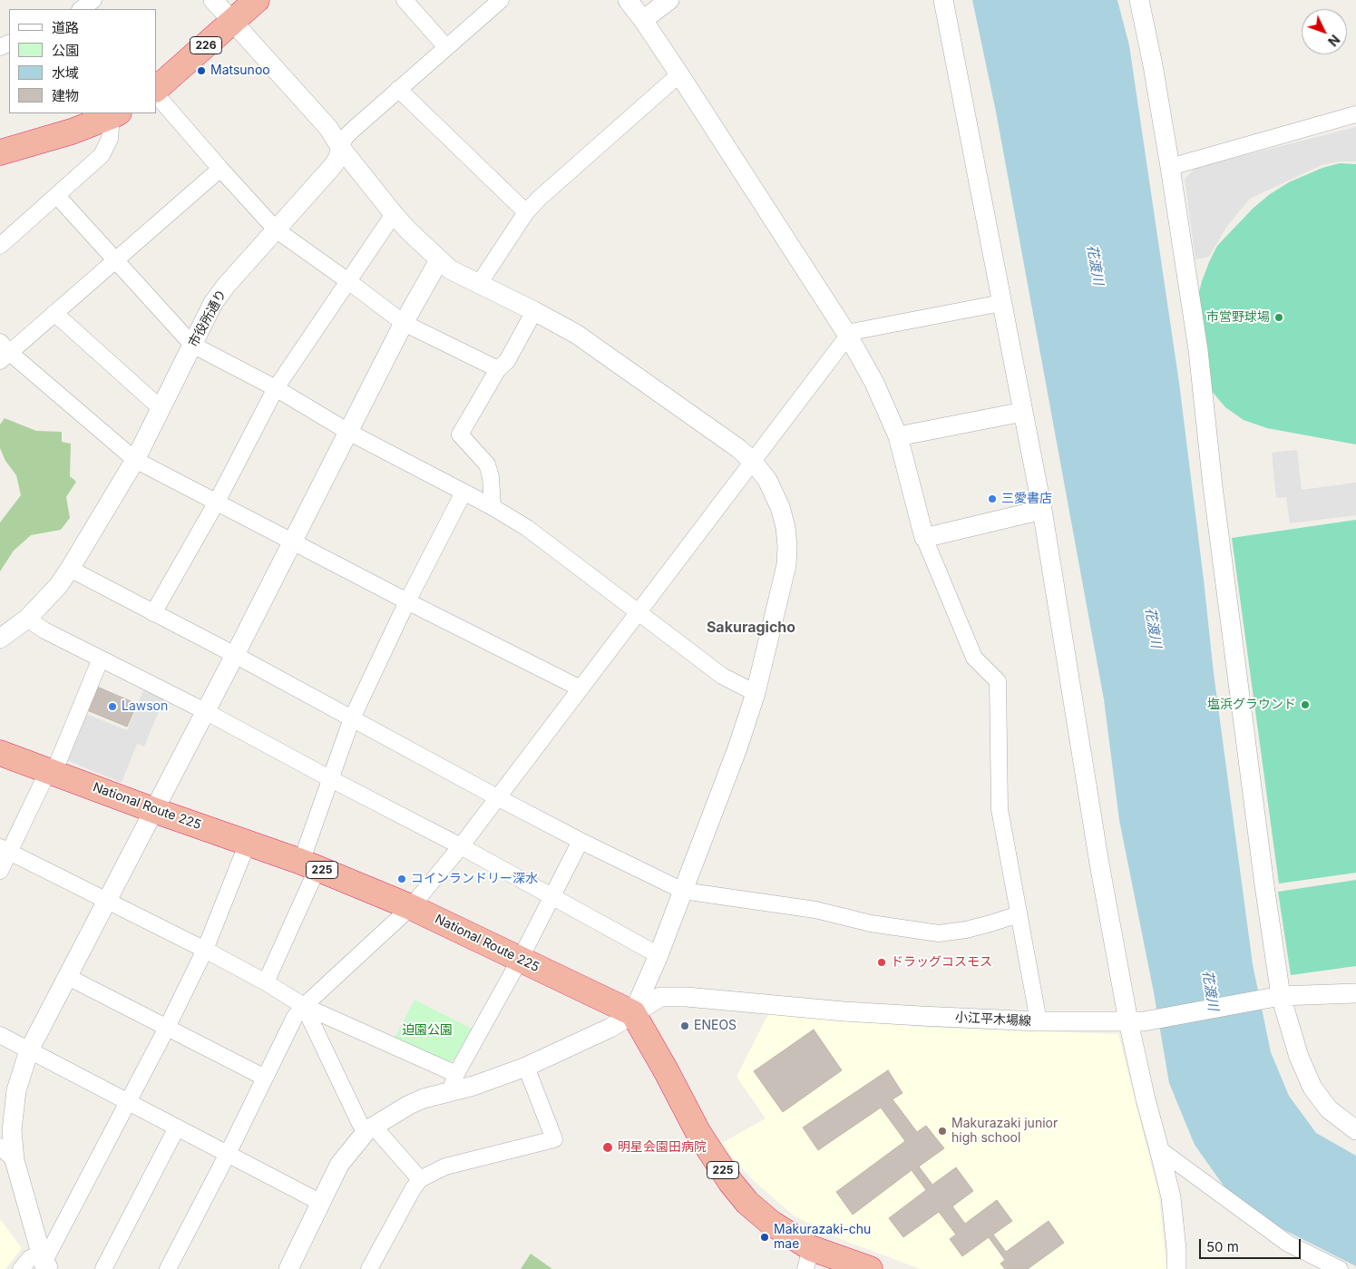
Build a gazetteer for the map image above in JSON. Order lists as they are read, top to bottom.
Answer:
{
  "streets": {
    "highway": ["226", "National Route 225", "225"],
    "street": ["市役所通り", "小江平木場線"]
  },
  "crossings": [
    ["National Route 225", "225"],
    ["National Route 225", "小江平木場線"],
    ["225", "小江平木場線"]
  ],
  "districts": ["Sakuragicho"],
  "water": ["花渡川"],
  "parks": ["迫園公園"],
  "places": [
    "Matsunoo",
    "市営野球場",
    "三愛書店",
    "塩浜グラウンド",
    "Lawson",
    "コインランドリー深水",
    "ドラッグコスモス",
    "ENEOS",
    "Makurazaki junior high school",
    "明星会園田病院",
    "Makurazaki-chu mae"
  ],
  "legend": [
    "道路",
    "公園",
    "水域",
    "建物"
  ],
  "scale_bar": "50 m",
  "north": "bottom right"
}
